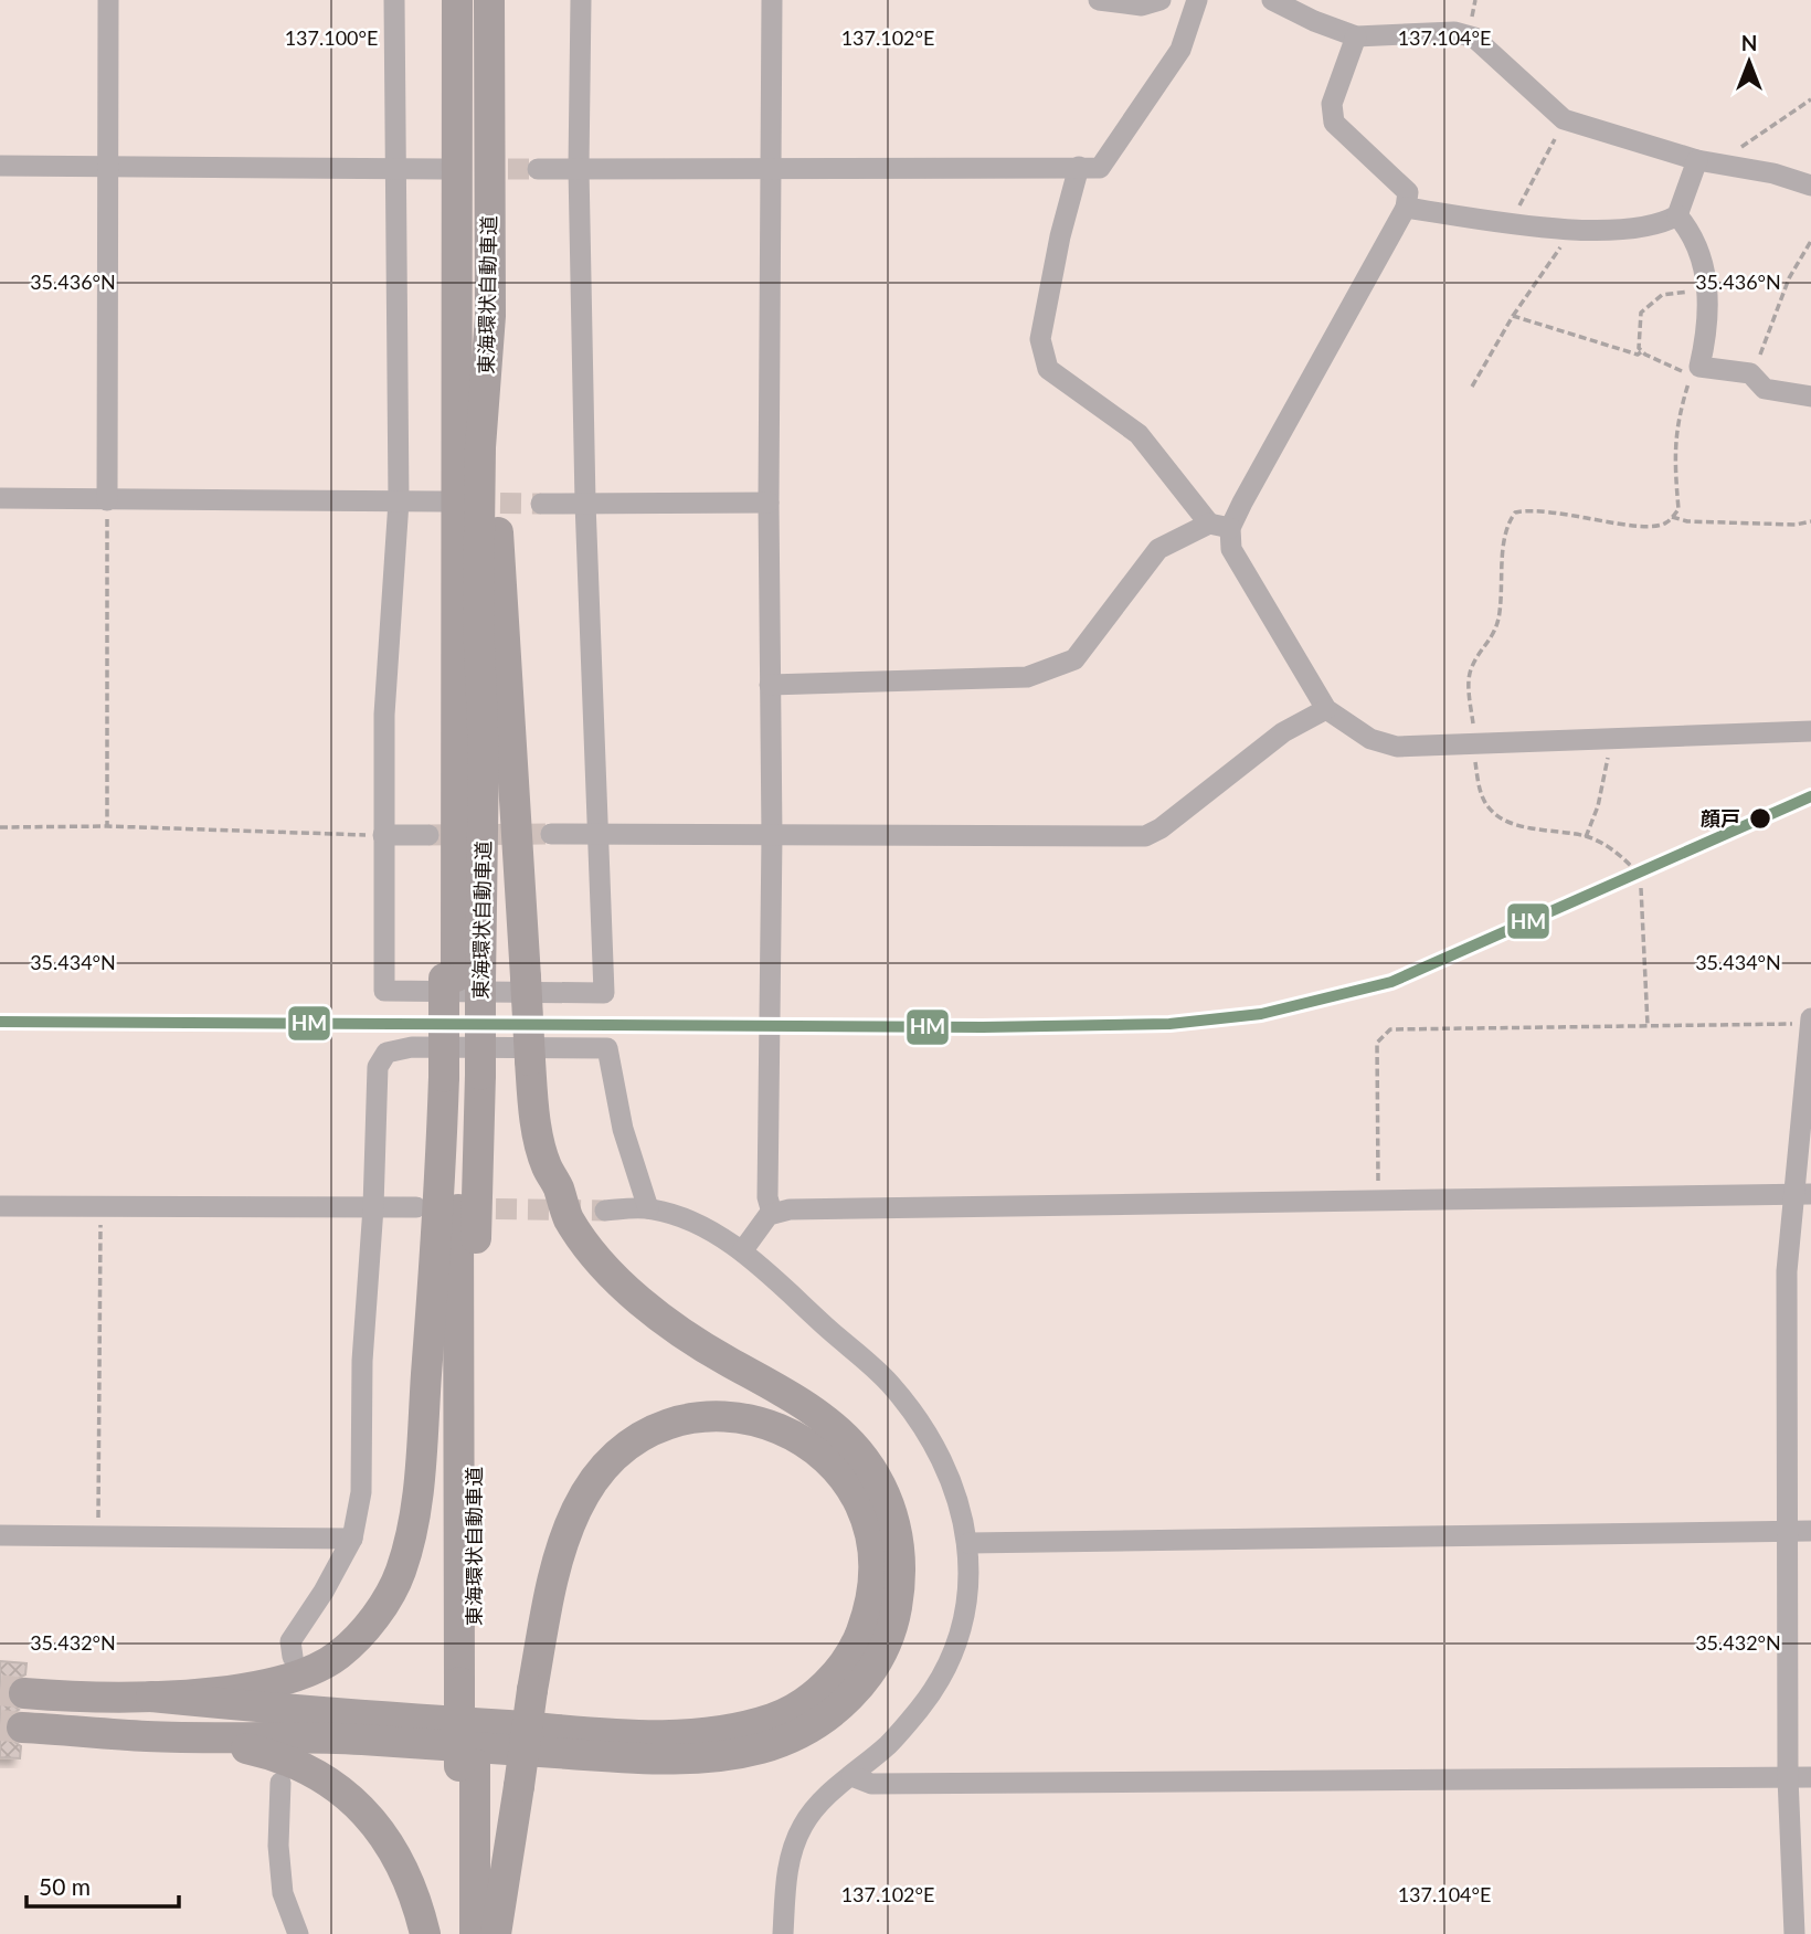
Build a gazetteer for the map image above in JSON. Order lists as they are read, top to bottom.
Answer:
{
  "streets": {
    "highway": ["東海環状自動車道"]
  },
  "places": ["顔戸"],
  "lines": ["transit line HM"],
  "scale_bar": "50 m",
  "north": "top",
  "coordinates": [
    "137.100°E",
    "137.102°E",
    "137.104°E",
    "35.436°N",
    "35.434°N",
    "35.432°N"
  ]
}
